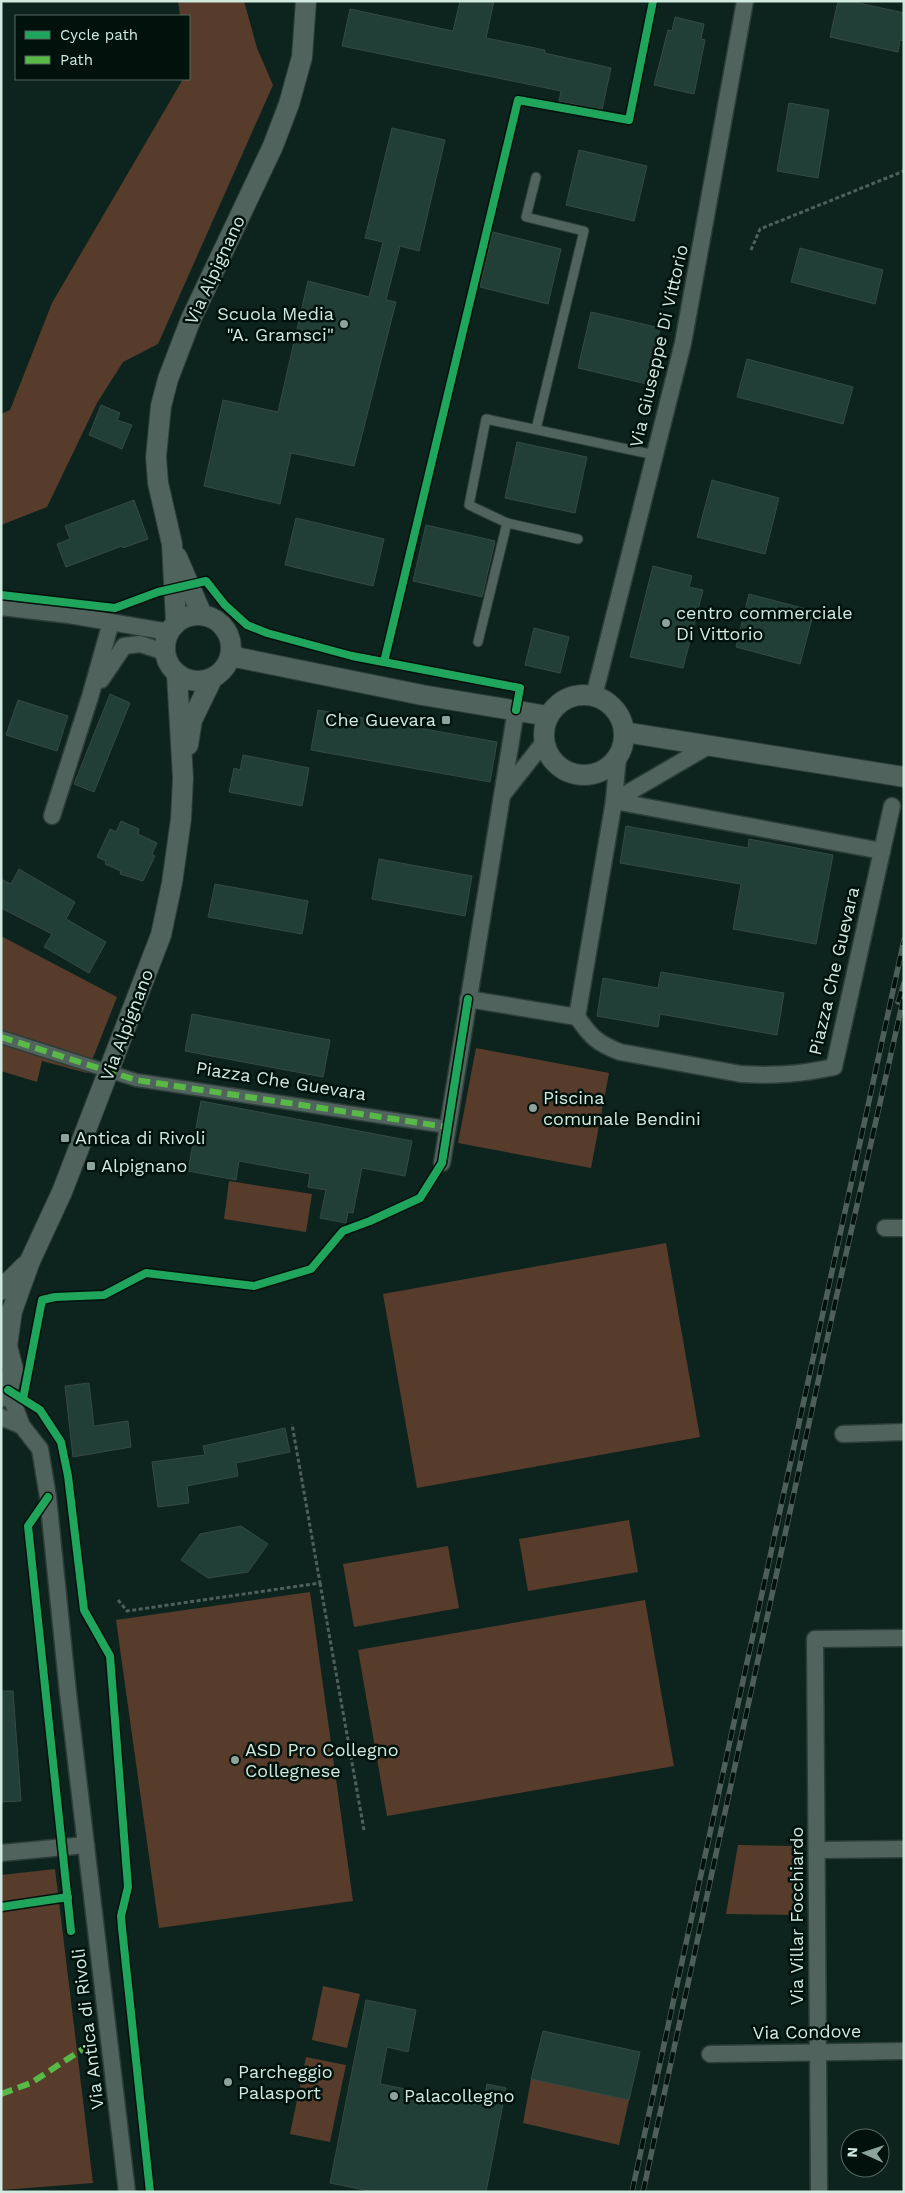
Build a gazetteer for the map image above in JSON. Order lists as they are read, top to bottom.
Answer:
{
  "streets": {
    "street": [
      "Via Alpignano",
      "Via Giuseppe Di Vittorio",
      "Piazza Che Guevara",
      "Via Villar Focchiardo",
      "Via Antica di Rivoli",
      "Via Condove"
    ]
  },
  "crossings": [
    ["Via Alpignano", "Piazza Che Guevara"],
    ["Via Villar Focchiardo", "Via Condove"]
  ],
  "places": {
    "other": [
      "Scuola Media \"A. Gramsci\"",
      "centro commerciale Di Vittorio",
      "Piscina comunale Bendini",
      "ASD Pro Collegno Collegnese",
      "Parcheggio Palasport",
      "Palacollegno"
    ],
    "transit": ["Che Guevara", "Antica di Rivoli", "Alpignano"]
  },
  "legend": ["Cycle path", "Path"],
  "north": "left"
}
